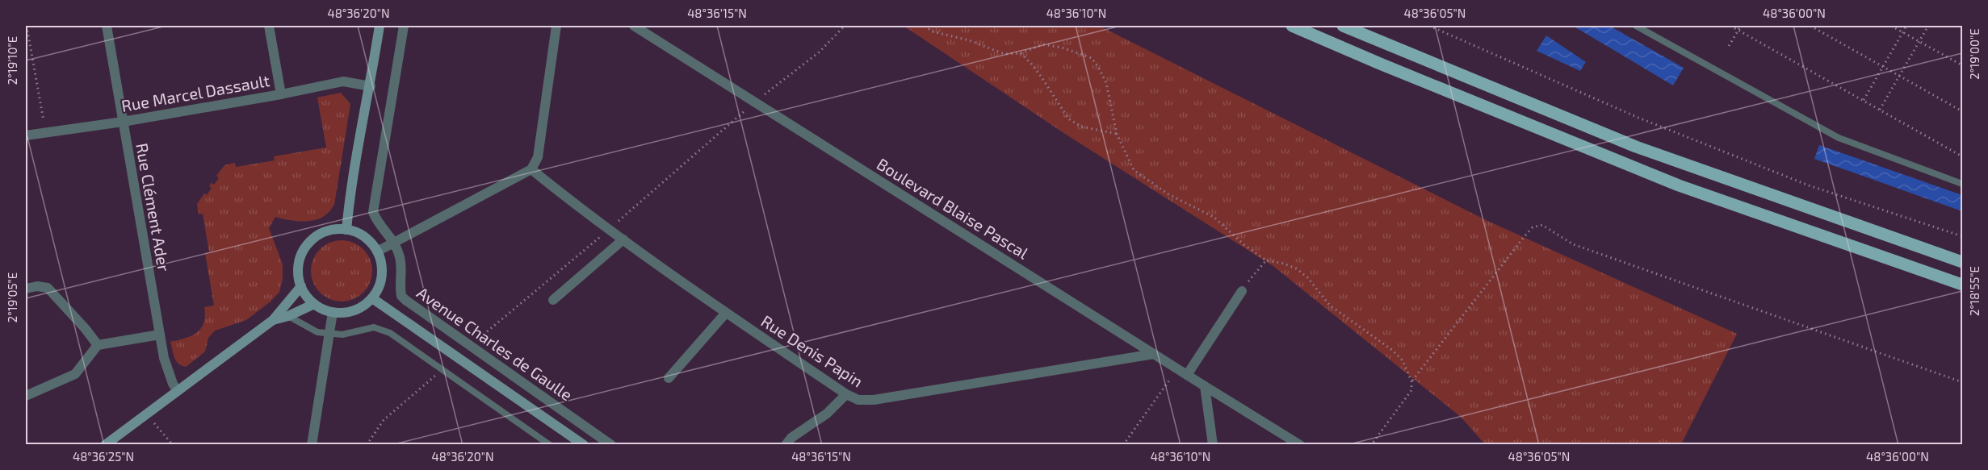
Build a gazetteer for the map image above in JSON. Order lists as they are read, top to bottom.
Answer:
{
  "streets": {
    "main road": ["Avenue Charles de Gaulle"],
    "street": [
      "Rue Marcel Dassault",
      "Rue Clément Ader",
      "Boulevard Blaise Pascal",
      "Rue Denis Papin"
    ]
  },
  "crossings": [
    ["Rue Marcel Dassault", "Rue Clément Ader"],
    ["Boulevard Blaise Pascal", "Rue Denis Papin"]
  ],
  "coordinates": [
    "48°36'20\"N",
    "48°36'15\"N",
    "48°36'10\"N",
    "48°36'05\"N",
    "48°36'00\"N",
    "2°19'00\"E",
    "2°19'10\"E",
    "2°18'55\"E",
    "2°19'05\"E",
    "48°36'25\"N"
  ]
}
